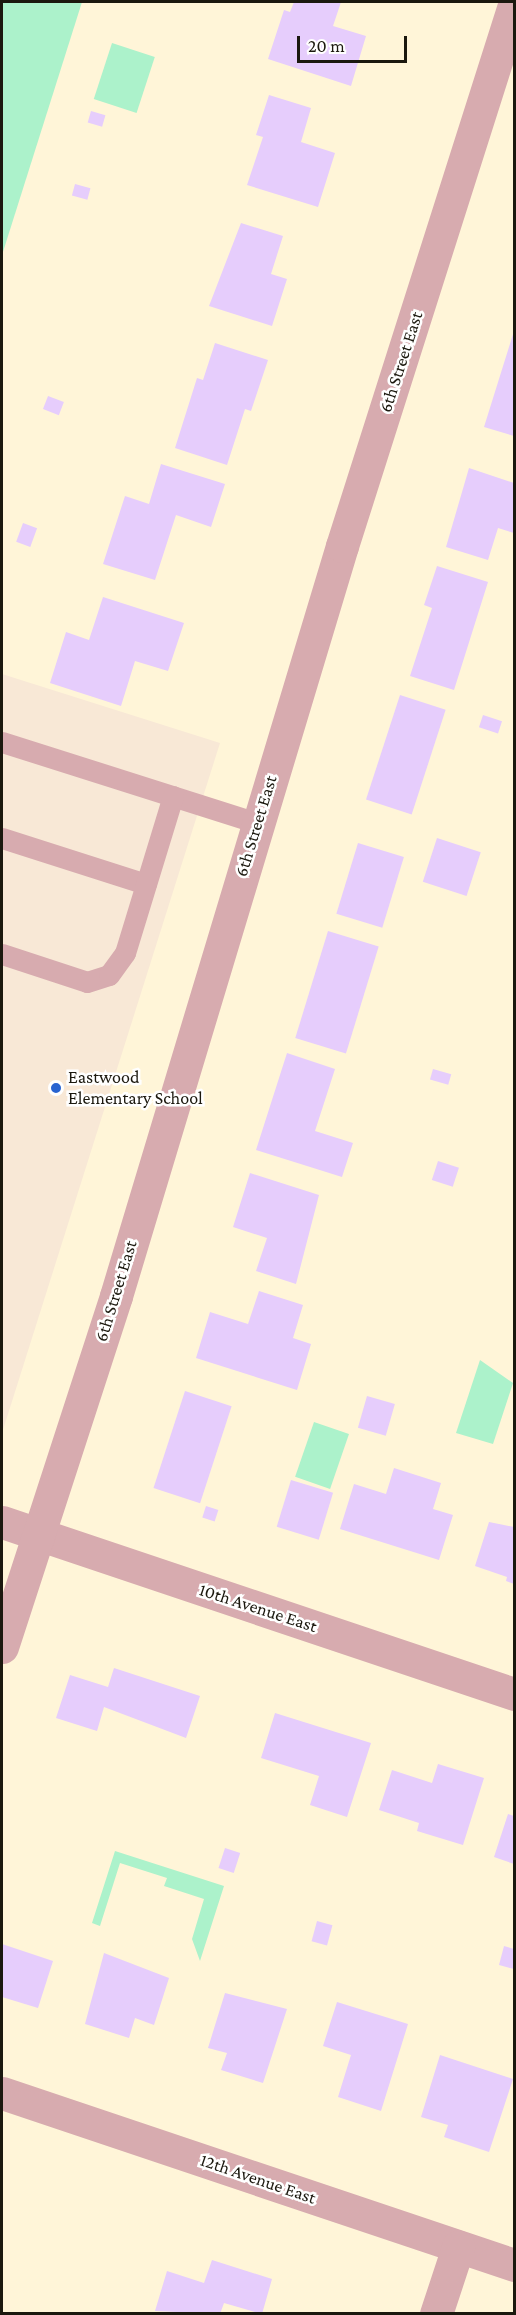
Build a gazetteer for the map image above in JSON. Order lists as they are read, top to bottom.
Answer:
{
  "streets": {
    "street": ["6th Street East", "10th Avenue East", "12th Avenue East"]
  },
  "crossings": [
    ["6th Street East", "10th Avenue East"]
  ],
  "places": ["Eastwood Elementary School"],
  "scale_bar": "20 m"
}
